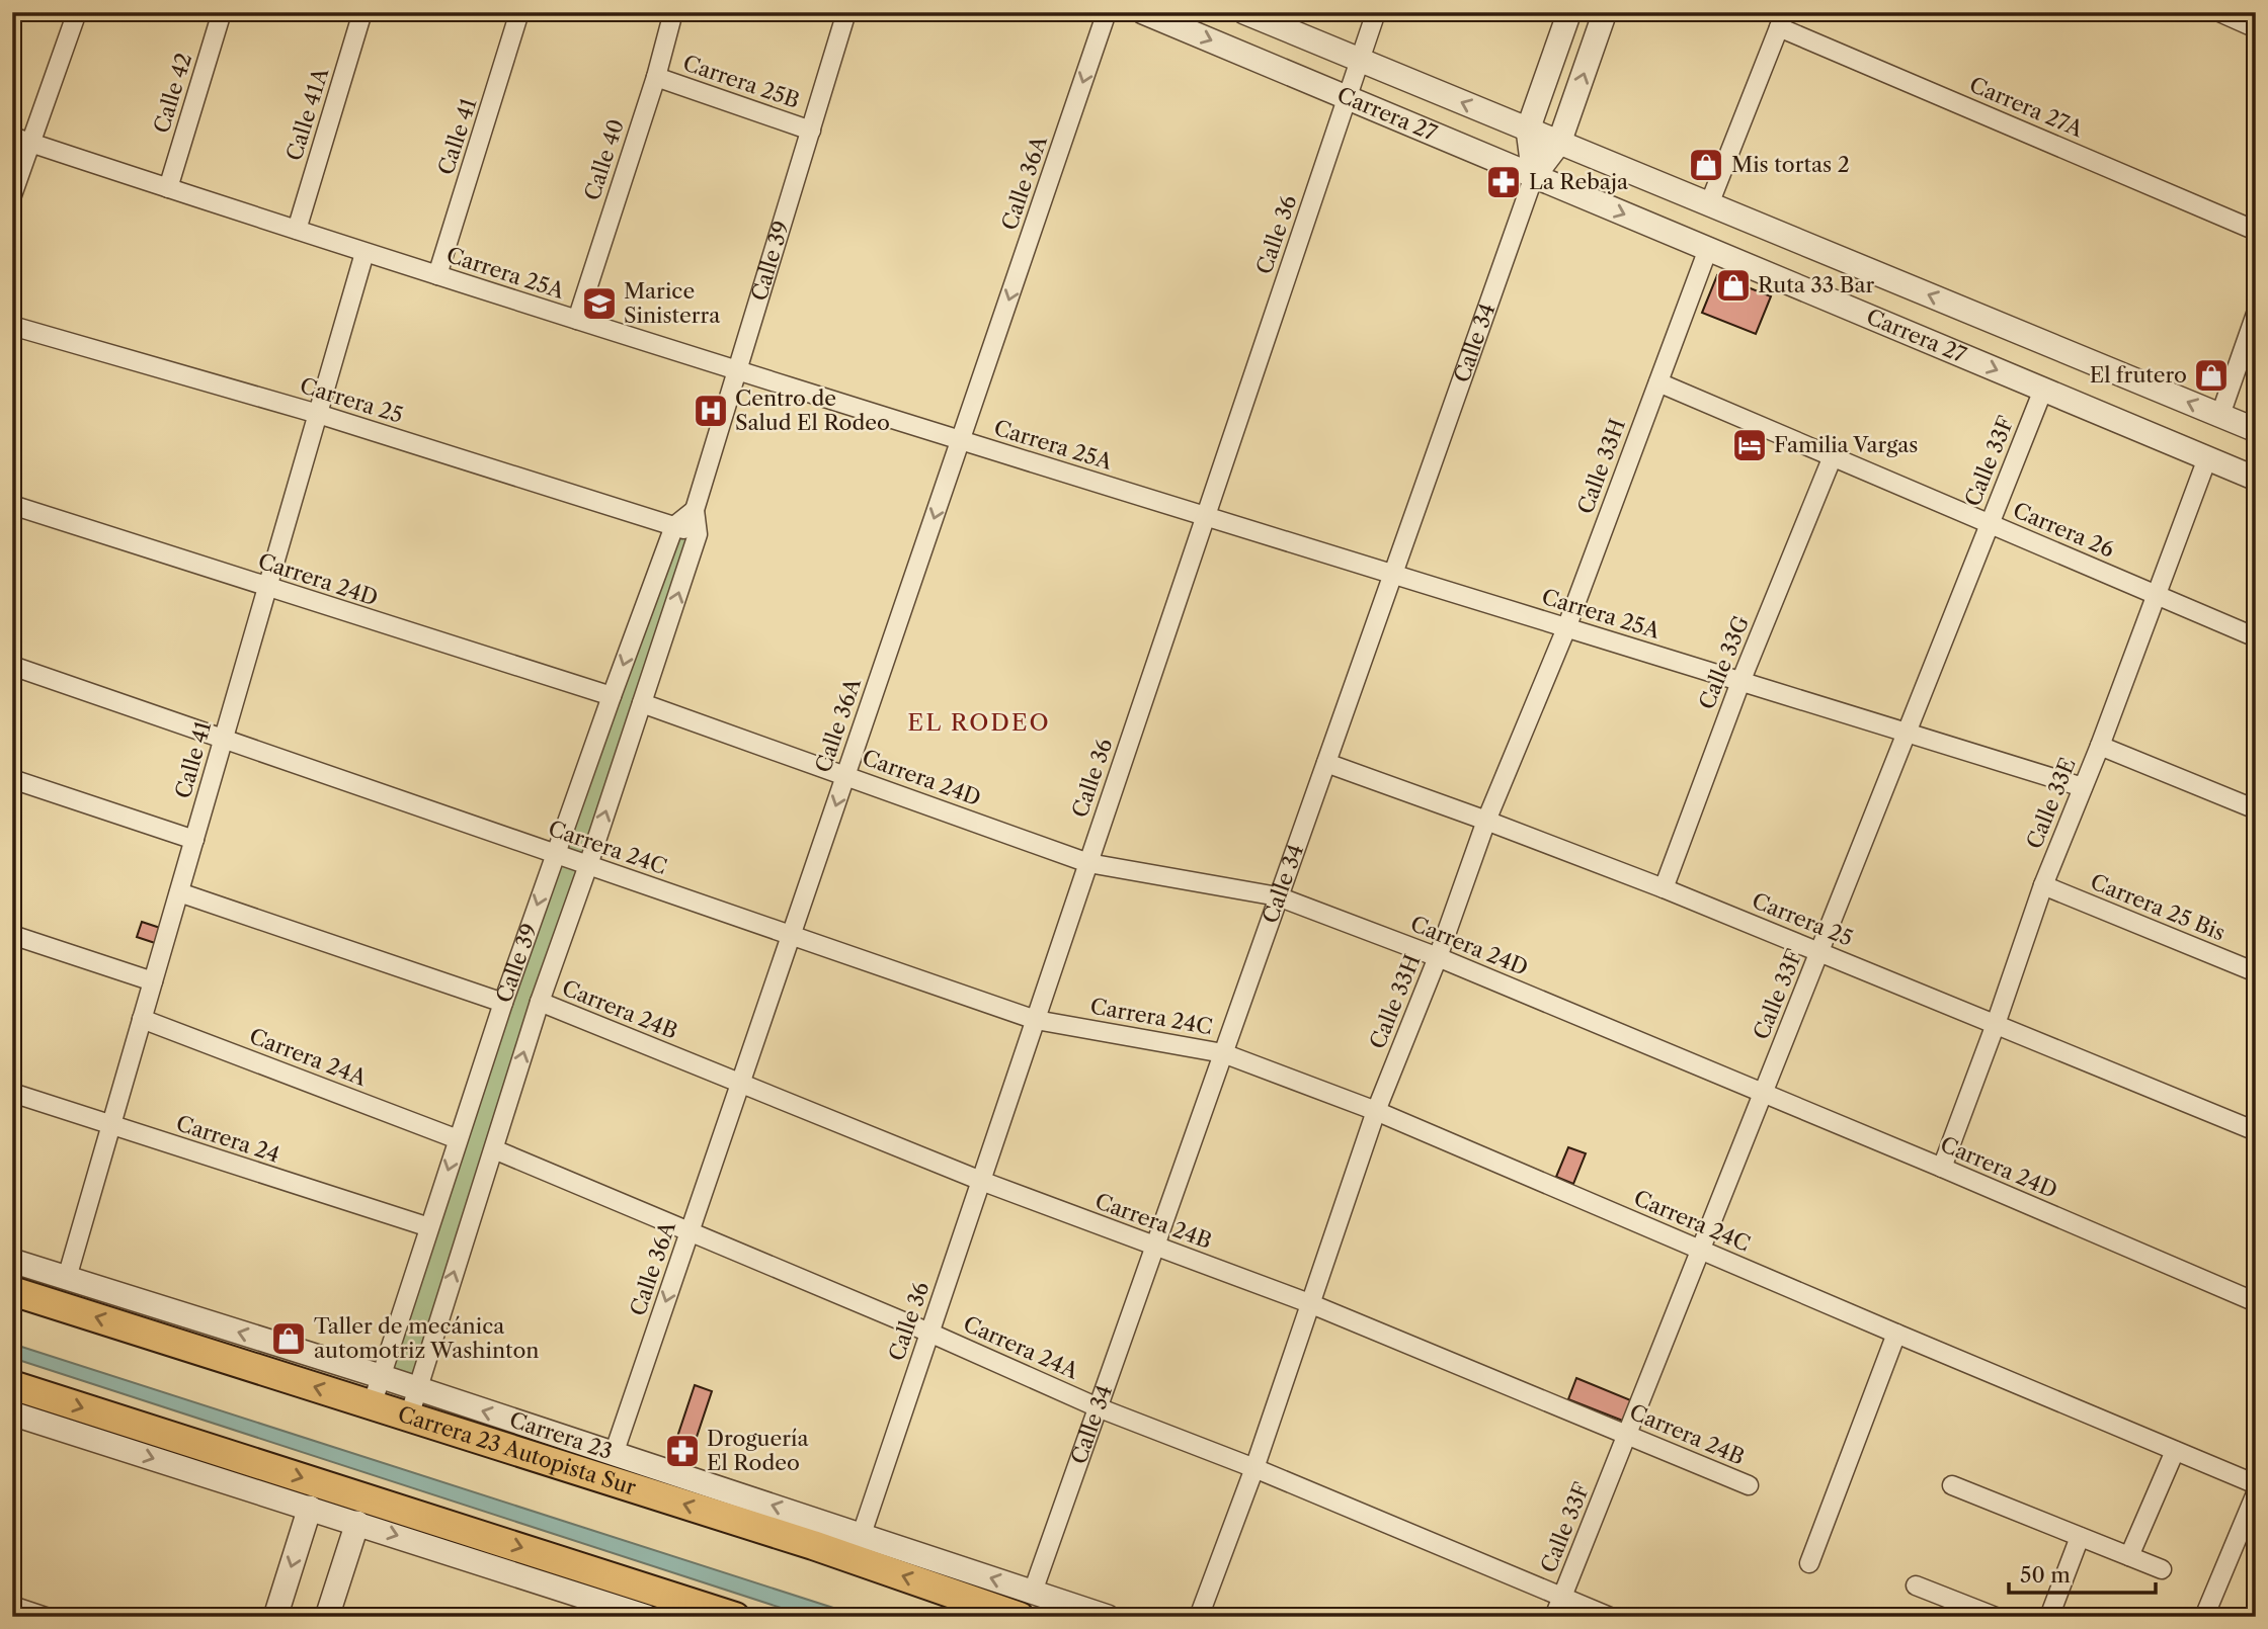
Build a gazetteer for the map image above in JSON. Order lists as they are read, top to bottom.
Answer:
{
  "streets": {
    "main road": ["Carrera 23 Autopista Sur"],
    "street": [
      "Carrera 25B",
      "Calle 42",
      "Carrera 27A",
      "Calle 41A",
      "Carrera 27",
      "Calle 41",
      "Calle 40",
      "Calle 36A",
      "Calle 36",
      "Calle 39",
      "Carrera 25A",
      "Calle 34",
      "Carrera 25",
      "Calle 33F",
      "Calle 33H",
      "Carrera 26",
      "Carrera 24D",
      "Calle 33G",
      "Calle 33E",
      "Carrera 24C",
      "Carrera 25 Bis",
      "Carrera 24B",
      "Carrera 24A",
      "Carrera 24",
      "Carrera 23"
    ]
  },
  "crossings": [
    ["Carrera 25B", "Calle 40"],
    ["Carrera 25B", "Calle 39"],
    ["Calle 42", "Carrera 25A"],
    ["Calle 41A", "Carrera 25A"],
    ["Carrera 27", "Calle 36"],
    ["Carrera 27", "Calle 34"],
    ["Carrera 27", "Calle 33F"],
    ["Carrera 27", "Calle 33H"],
    ["Carrera 27", "Calle 33E"],
    ["Calle 41", "Carrera 25A"],
    ["Calle 41", "Carrera 25"],
    ["Calle 41", "Carrera 24D"],
    ["Calle 41", "Carrera 24C"],
    ["Calle 41", "Carrera 24A"],
    ["Calle 41", "Carrera 24"],
    ["Calle 41", "Carrera 23"],
    ["Calle 40", "Carrera 25A"],
    ["Calle 36A", "Carrera 25A"],
    ["Calle 36A", "Carrera 24D"],
    ["Calle 36A", "Carrera 24C"],
    ["Calle 36A", "Carrera 24B"],
    ["Calle 36A", "Carrera 24A"],
    ["Calle 36A", "Carrera 23"],
    ["Calle 36", "Carrera 25A"],
    ["Calle 36", "Carrera 24D"],
    ["Calle 36", "Carrera 24C"],
    ["Calle 36", "Carrera 24B"],
    ["Calle 36", "Carrera 24A"],
    ["Calle 36", "Carrera 23"],
    ["Calle 36", "Carrera 23 Autopista Sur"],
    ["Calle 39", "Carrera 25A"],
    ["Calle 39", "Carrera 25"],
    ["Calle 39", "Carrera 24D"],
    ["Calle 39", "Carrera 24C"],
    ["Calle 39", "Carrera 24B"],
    ["Calle 39", "Carrera 24A"],
    ["Calle 39", "Carrera 24"],
    ["Calle 39", "Carrera 23"],
    ["Calle 39", "Carrera 23 Autopista Sur"],
    ["Carrera 25A", "Calle 34"],
    ["Carrera 25A", "Calle 33F"],
    ["Carrera 25A", "Calle 33H"],
    ["Carrera 25A", "Calle 33G"],
    ["Carrera 25A", "Calle 33E"],
    ["Calle 34", "Carrera 25"],
    ["Calle 34", "Carrera 24D"],
    ["Calle 34", "Carrera 24C"],
    ["Calle 34", "Carrera 24B"],
    ["Calle 34", "Carrera 24A"],
    ["Calle 34", "Carrera 23 Autopista Sur"],
    ["Carrera 25", "Calle 33F"],
    ["Carrera 25", "Calle 33H"],
    ["Carrera 25", "Calle 33G"],
    ["Carrera 25", "Calle 33E"],
    ["Calle 33F", "Carrera 26"],
    ["Calle 33F", "Carrera 24D"],
    ["Calle 33F", "Carrera 24C"],
    ["Calle 33F", "Carrera 24B"],
    ["Calle 33F", "Carrera 24A"],
    ["Calle 33H", "Carrera 26"],
    ["Calle 33H", "Carrera 24D"],
    ["Calle 33H", "Carrera 24C"],
    ["Calle 33H", "Carrera 24B"],
    ["Calle 33H", "Carrera 24A"],
    ["Carrera 26", "Calle 33G"],
    ["Carrera 26", "Calle 33E"],
    ["Carrera 24D", "Calle 33E"],
    ["Calle 33E", "Carrera 25 Bis"],
    ["Carrera 23", "Carrera 23 Autopista Sur"]
  ],
  "one_way": ["Calle 36A"],
  "districts": ["EL RODEO"],
  "places": {
    "shop": [
      "Mis tortas 2",
      "Ruta 33 Bar",
      "El frutero",
      "Taller de mecánica automotriz Washinton"
    ],
    "pharmacy": ["La Rebaja", "Droguería El Rodeo"],
    "school or university": ["Marice Sinisterra"],
    "hospital": ["Centro de Salud El Rodeo"],
    "hotel": ["Familia Vargas"]
  },
  "scale_bar": "50 m"
}
